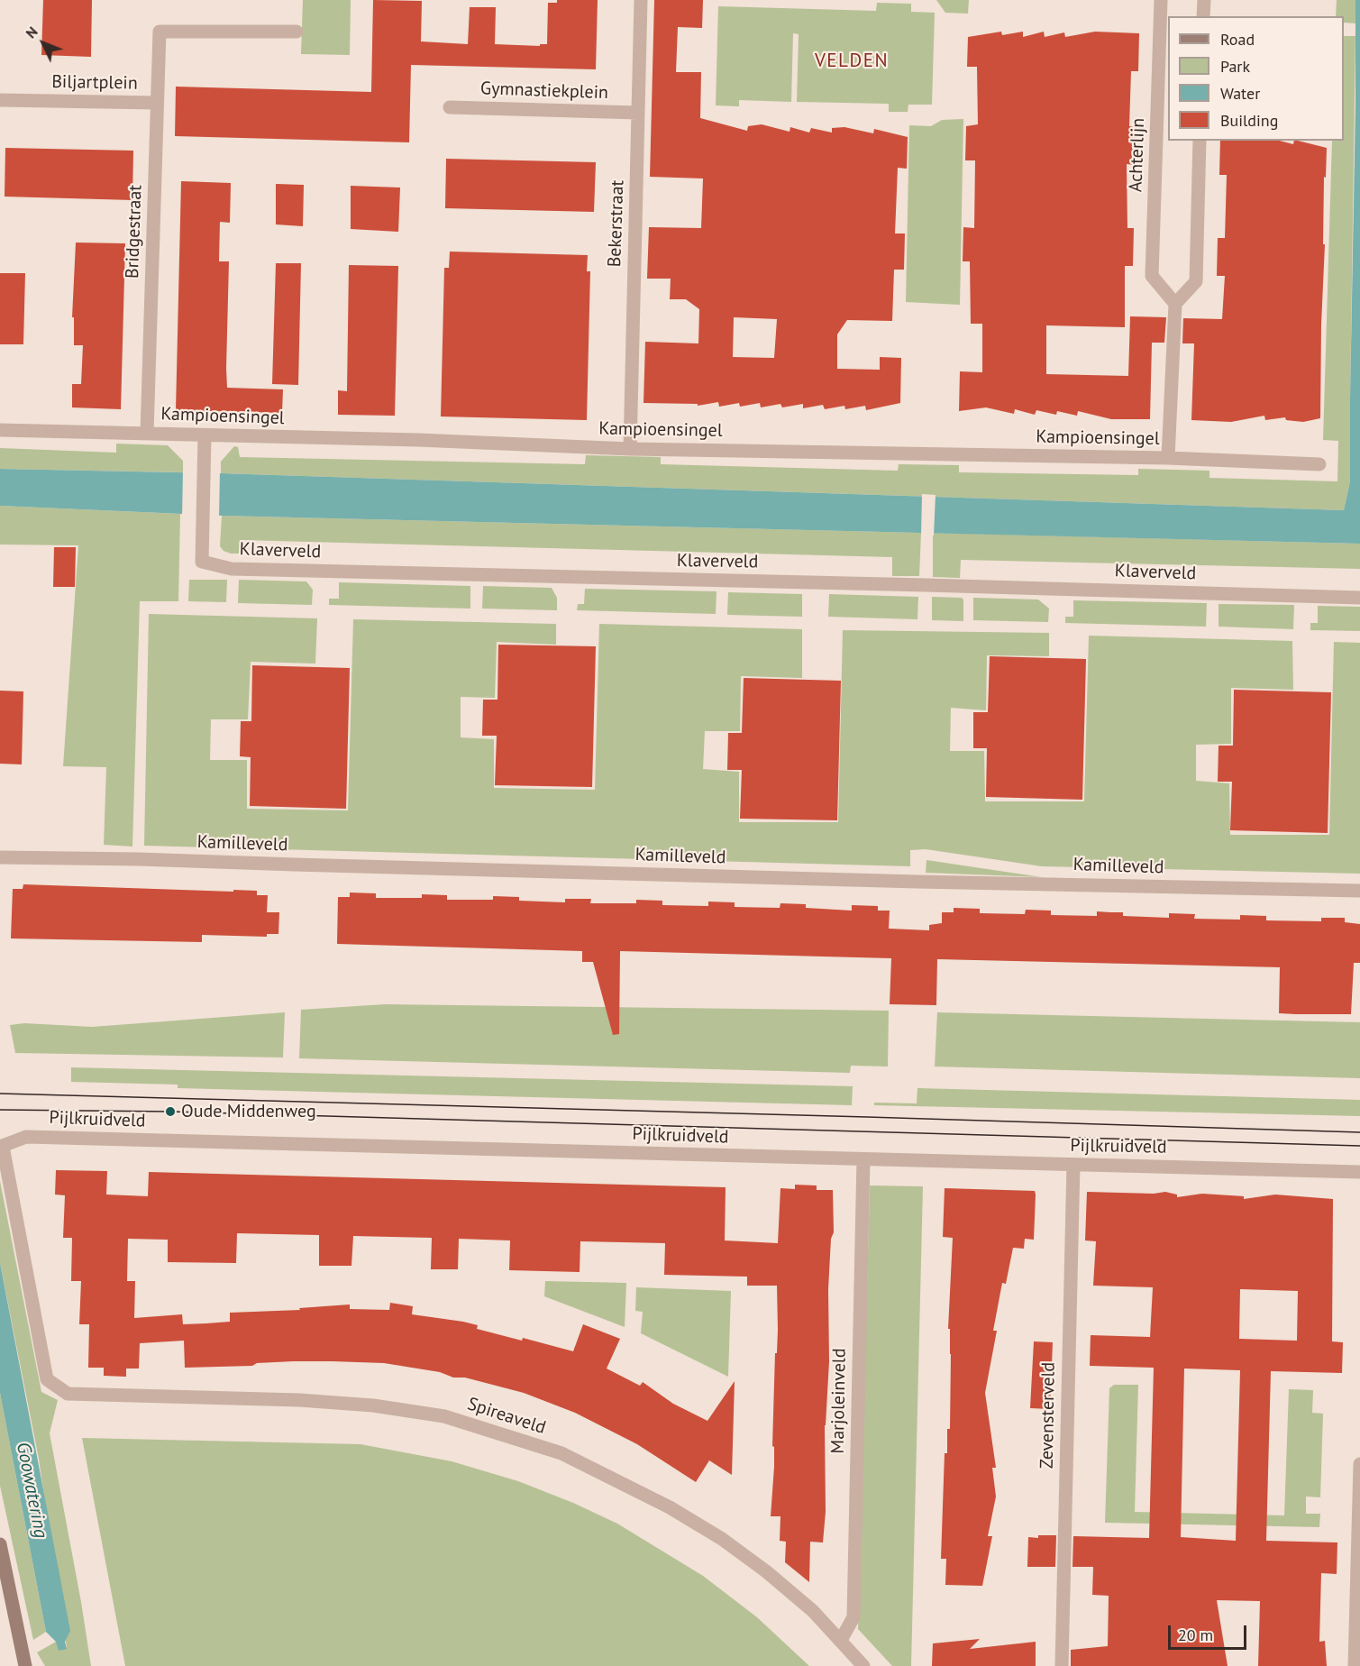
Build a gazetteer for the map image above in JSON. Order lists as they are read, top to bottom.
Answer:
{
  "streets": {
    "street": [
      "Biljartplein",
      "Gymnastiekplein",
      "Achterlijn",
      "Bekerstraat",
      "Bridgestraat",
      "Kampioensingel",
      "Klaverveld",
      "Kamilleveld",
      "Pijlkruidveld",
      "Marjoleinveld",
      "Zevensterveld",
      "Spireaveld"
    ]
  },
  "crossings": [
    ["Biljartplein", "Bridgestraat"],
    ["Gymnastiekplein", "Bekerstraat"],
    ["Bekerstraat", "Kampioensingel"],
    ["Bridgestraat", "Kampioensingel"],
    ["Kampioensingel", "Klaverveld"],
    ["Pijlkruidveld", "Marjoleinveld"],
    ["Pijlkruidveld", "Zevensterveld"],
    ["Pijlkruidveld", "Spireaveld"],
    ["Marjoleinveld", "Spireaveld"]
  ],
  "districts": ["VELDEN"],
  "water": ["Goowatering"],
  "places": ["Oude Middenweg"],
  "legend": [
    "Road",
    "Park",
    "Water",
    "Building"
  ],
  "scale_bar": "20 m",
  "north": "top left"
}
